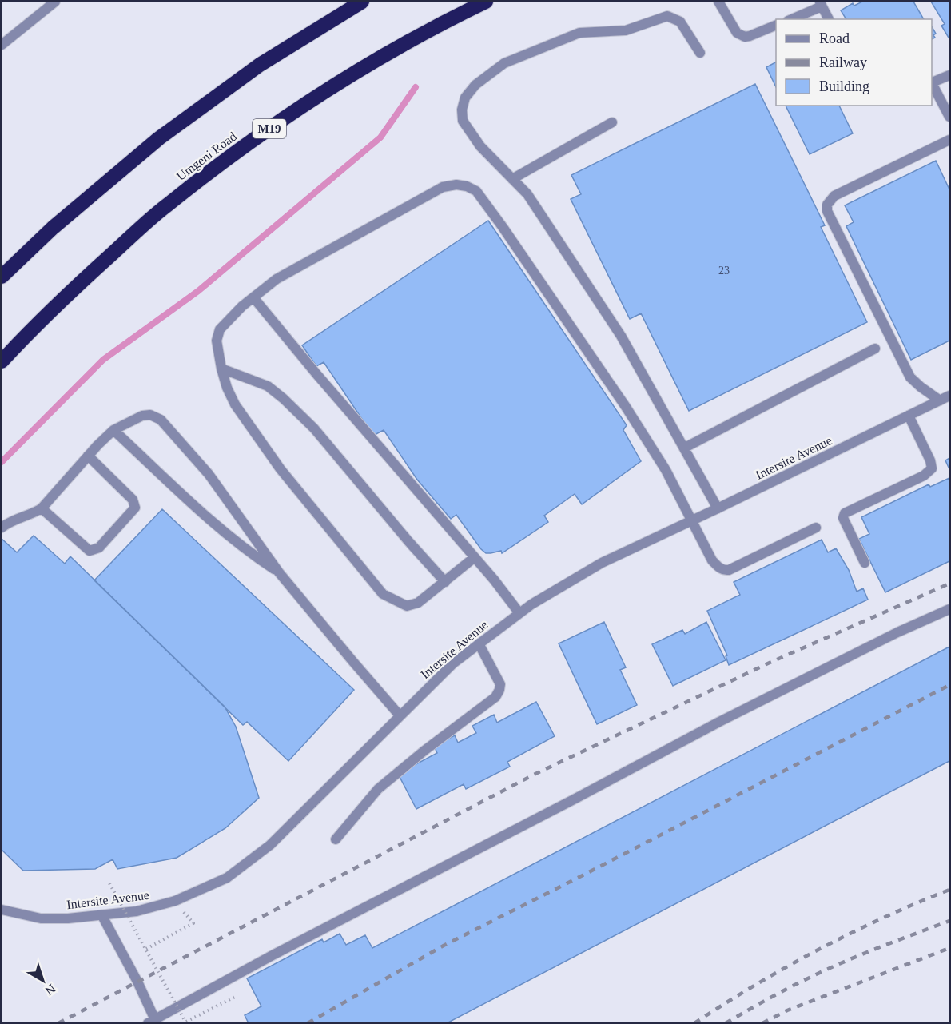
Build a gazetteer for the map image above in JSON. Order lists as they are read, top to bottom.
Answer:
{
  "streets": {
    "highway": ["M19", "Umgeni Road"],
    "street": ["Intersite Avenue"]
  },
  "house_numbers": ["23"],
  "legend": ["Road", "Railway", "Building"],
  "north": "bottom right"
}
